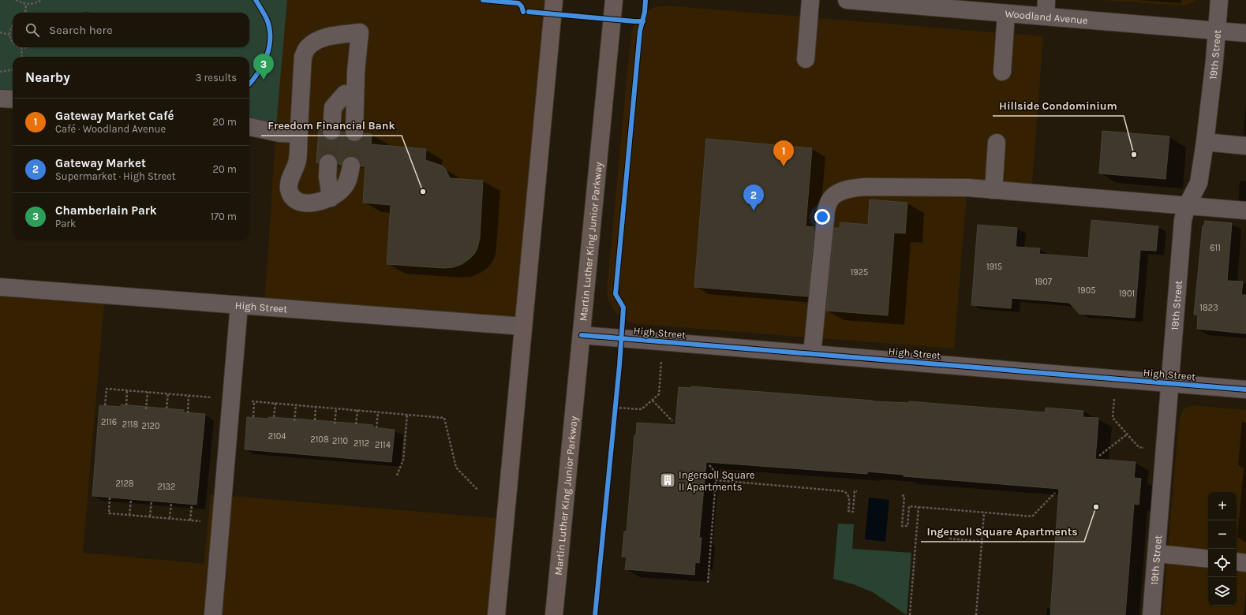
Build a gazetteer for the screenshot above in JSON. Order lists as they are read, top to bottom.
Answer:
{
  "streets": {
    "main road": ["Martin Luther King Junior Parkway"],
    "street": ["Woodland Avenue", "19th Street", "High Street"]
  },
  "crossings": [
    ["Woodland Avenue", "19th Street"],
    ["19th Street", "High Street"],
    ["Martin Luther King Junior Parkway", "High Street"]
  ],
  "places": {
    "other": ["Hillside Condominium", "Freedom Financial Bank", "Ingersoll Square Apartments"],
    "building": ["Ingersoll Square II Apartments"]
  },
  "house_numbers": [
    "611",
    "1915",
    "1925",
    "1907",
    "1905",
    "1901",
    "1823",
    "2116",
    "2118",
    "2120",
    "2104",
    "2108",
    "2110",
    "2112",
    "2114",
    "2128",
    "2132"
  ],
  "page": {
    "search": "Search here",
    "pins": ["3", "1", "2"],
    "heading": ["Nearby", "3 results"],
    "list": [
      {
        "mark": "1",
        "name": "Gateway Market Café",
        "note": "Café · Woodland Avenue",
        "value": "20 m"
      },
      {
        "mark": "2",
        "name": "Gateway Market",
        "note": "Supermarket · High Street",
        "value": "20 m"
      },
      {
        "mark": "3",
        "name": "Chamberlain Park",
        "note": "Park",
        "value": "170 m"
      }
    ],
    "map_buttons": ["+", "−"]
  }
}
